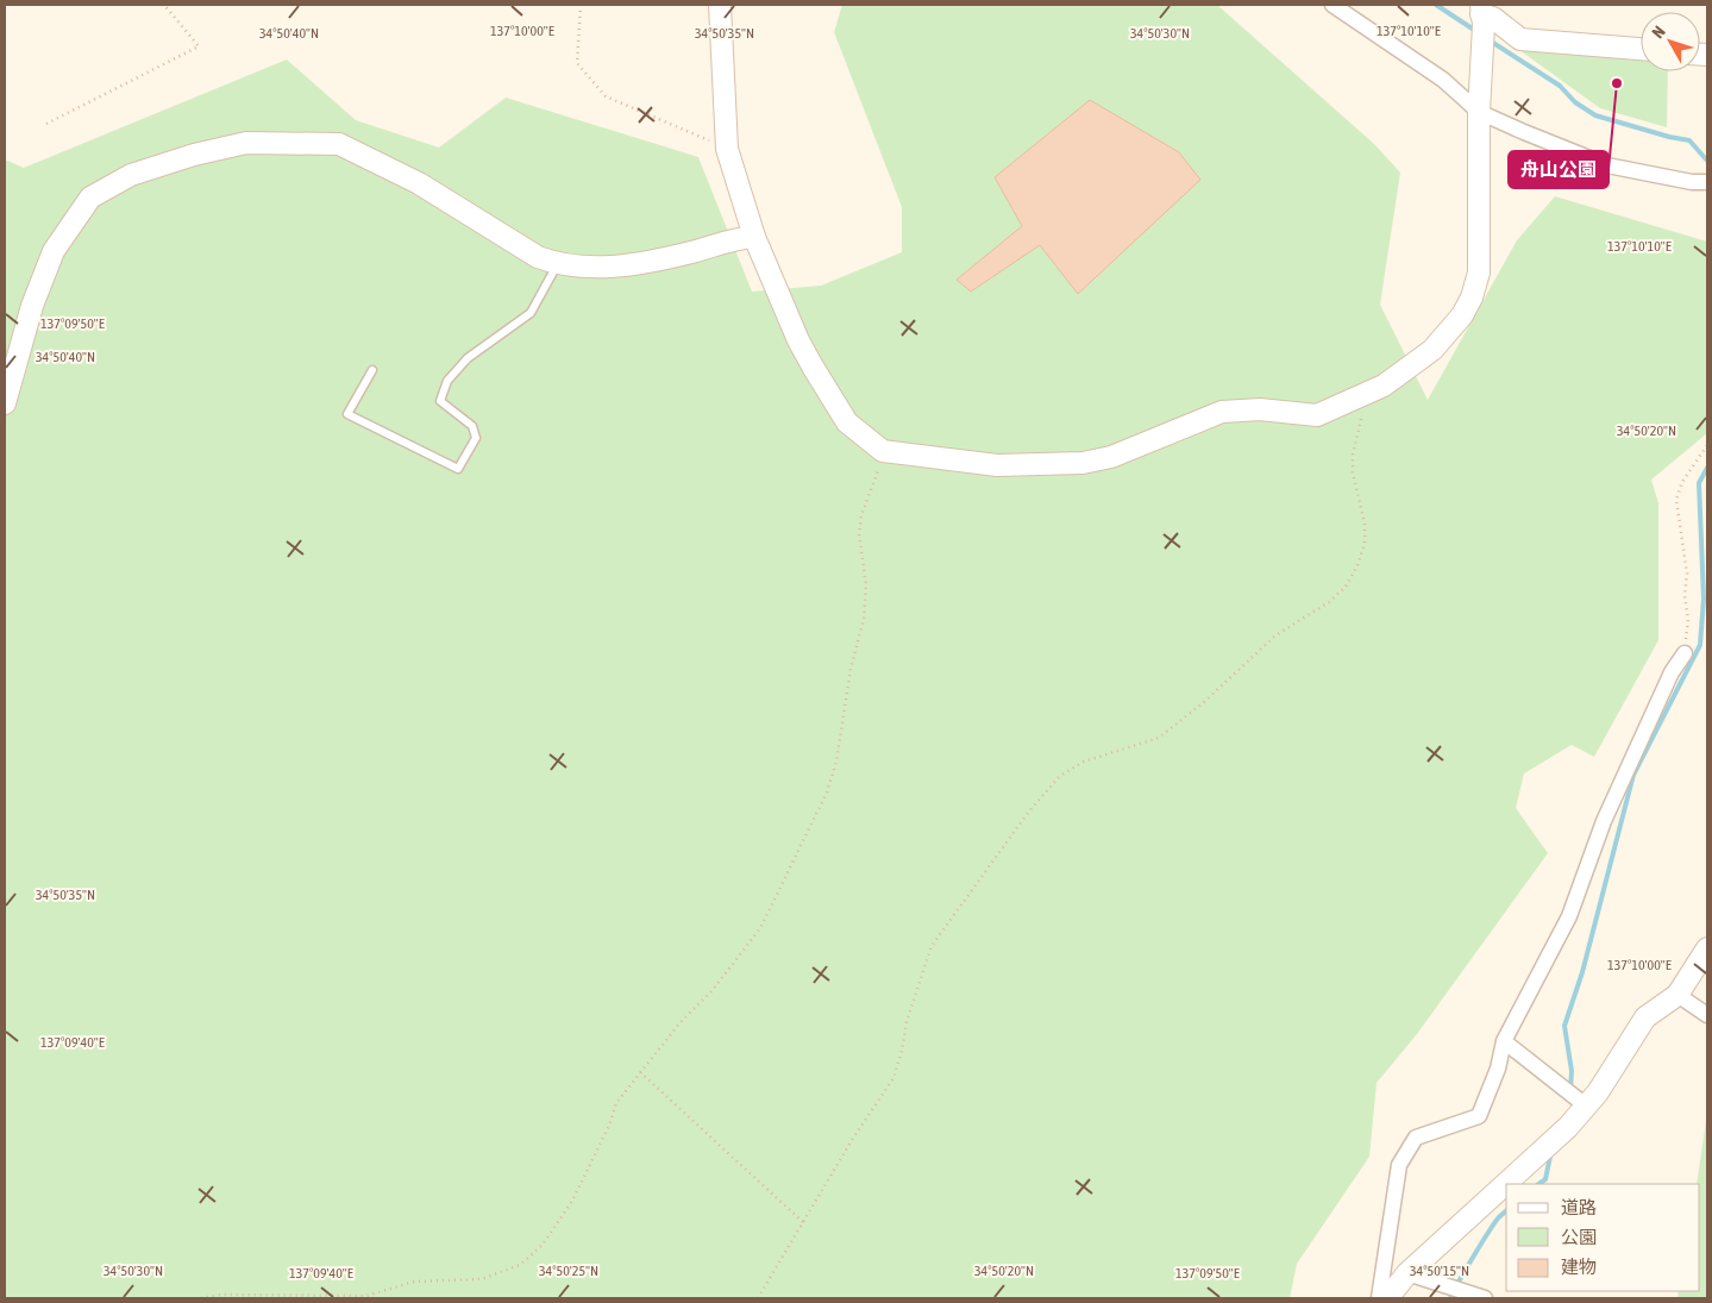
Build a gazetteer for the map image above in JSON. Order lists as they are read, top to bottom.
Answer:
{
  "places": ["舟山公園"],
  "legend": ["道路", "公園", "建物"],
  "north": "top left",
  "coordinates": [
    "137°10'00\"E",
    "137°10'10\"E",
    "34°50'40\"N",
    "34°50'35\"N",
    "34°50'30\"N",
    "137°09'50\"E",
    "34°50'20\"N",
    "137°09'40\"E",
    "34°50'25\"N",
    "34°50'15\"N"
  ]
}
